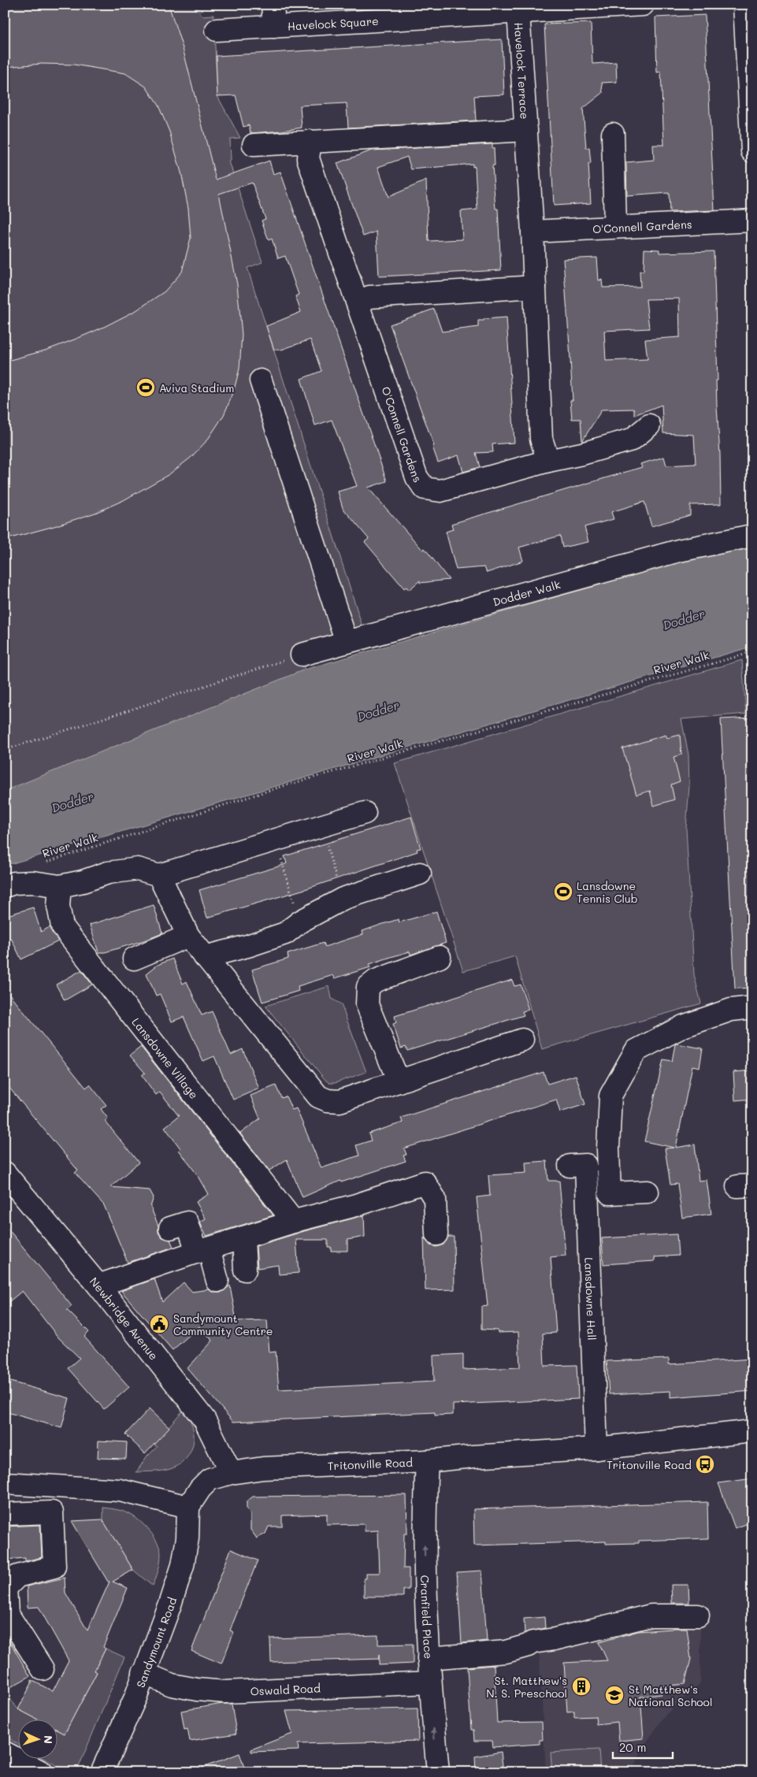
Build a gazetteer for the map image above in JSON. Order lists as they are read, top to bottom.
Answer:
{
  "streets": {
    "street": [
      "Havelock Square",
      "Havelock Terrace",
      "O'Connell Gardens",
      "Dodder Walk",
      "Lansdowne Village",
      "Lansdowne Hall",
      "Newbridge Avenue",
      "Tritonville Road",
      "Cranfield Place",
      "Sandymount Road",
      "Oswald Road"
    ],
    "path": ["River Walk"]
  },
  "crossings": [
    ["Havelock Square", "Havelock Terrace"],
    ["Lansdowne Hall", "Tritonville Road"],
    ["Newbridge Avenue", "Tritonville Road"],
    ["Tritonville Road", "Cranfield Place"],
    ["Tritonville Road", "Sandymount Road"],
    ["Cranfield Place", "Oswald Road"],
    ["Sandymount Road", "Oswald Road"]
  ],
  "one_way": ["Cranfield Place"],
  "water": ["Dodder"],
  "places": {
    "sports": ["Aviva Stadium", "Lansdowne Tennis Club"],
    "public building": ["Sandymount Community Centre"],
    "bus stop": ["Tritonville Road"],
    "building": ["St. Matthew's N. S. Preschool"],
    "school or university": ["St Matthew's National School"]
  },
  "scale_bar": "20 m",
  "north": "right"
}
